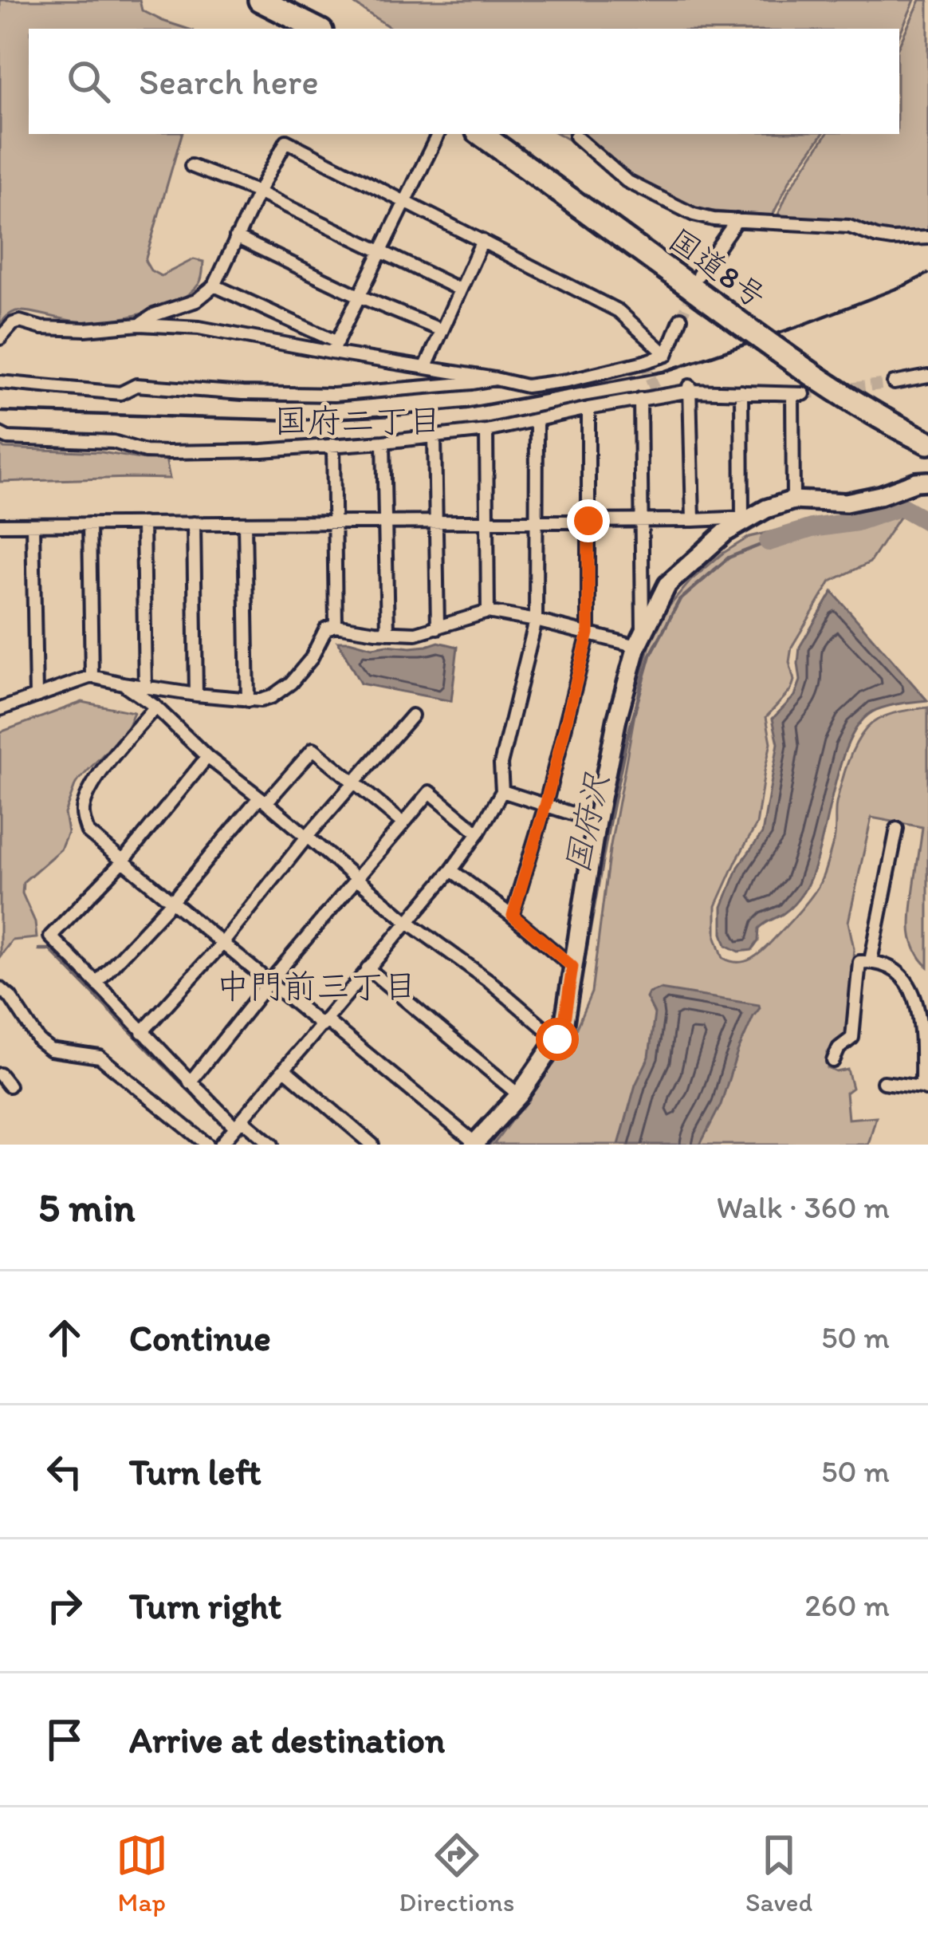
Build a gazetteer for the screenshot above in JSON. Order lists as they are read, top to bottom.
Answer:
{
  "streets": {
    "highway": ["国道8号"]
  },
  "districts": ["国府二丁目", "中門前三丁目"],
  "water": ["国府沢"],
  "page": {
    "search": "Search here",
    "heading": ["5 min", "Walk · 360 m"],
    "list": [
      ["Continue", "50 m"],
      ["Turn left", "50 m"],
      ["Turn right", "260 m"],
      "Arrive at destination"
    ],
    "nav": ["Map", "Directions", "Saved"]
  }
}
